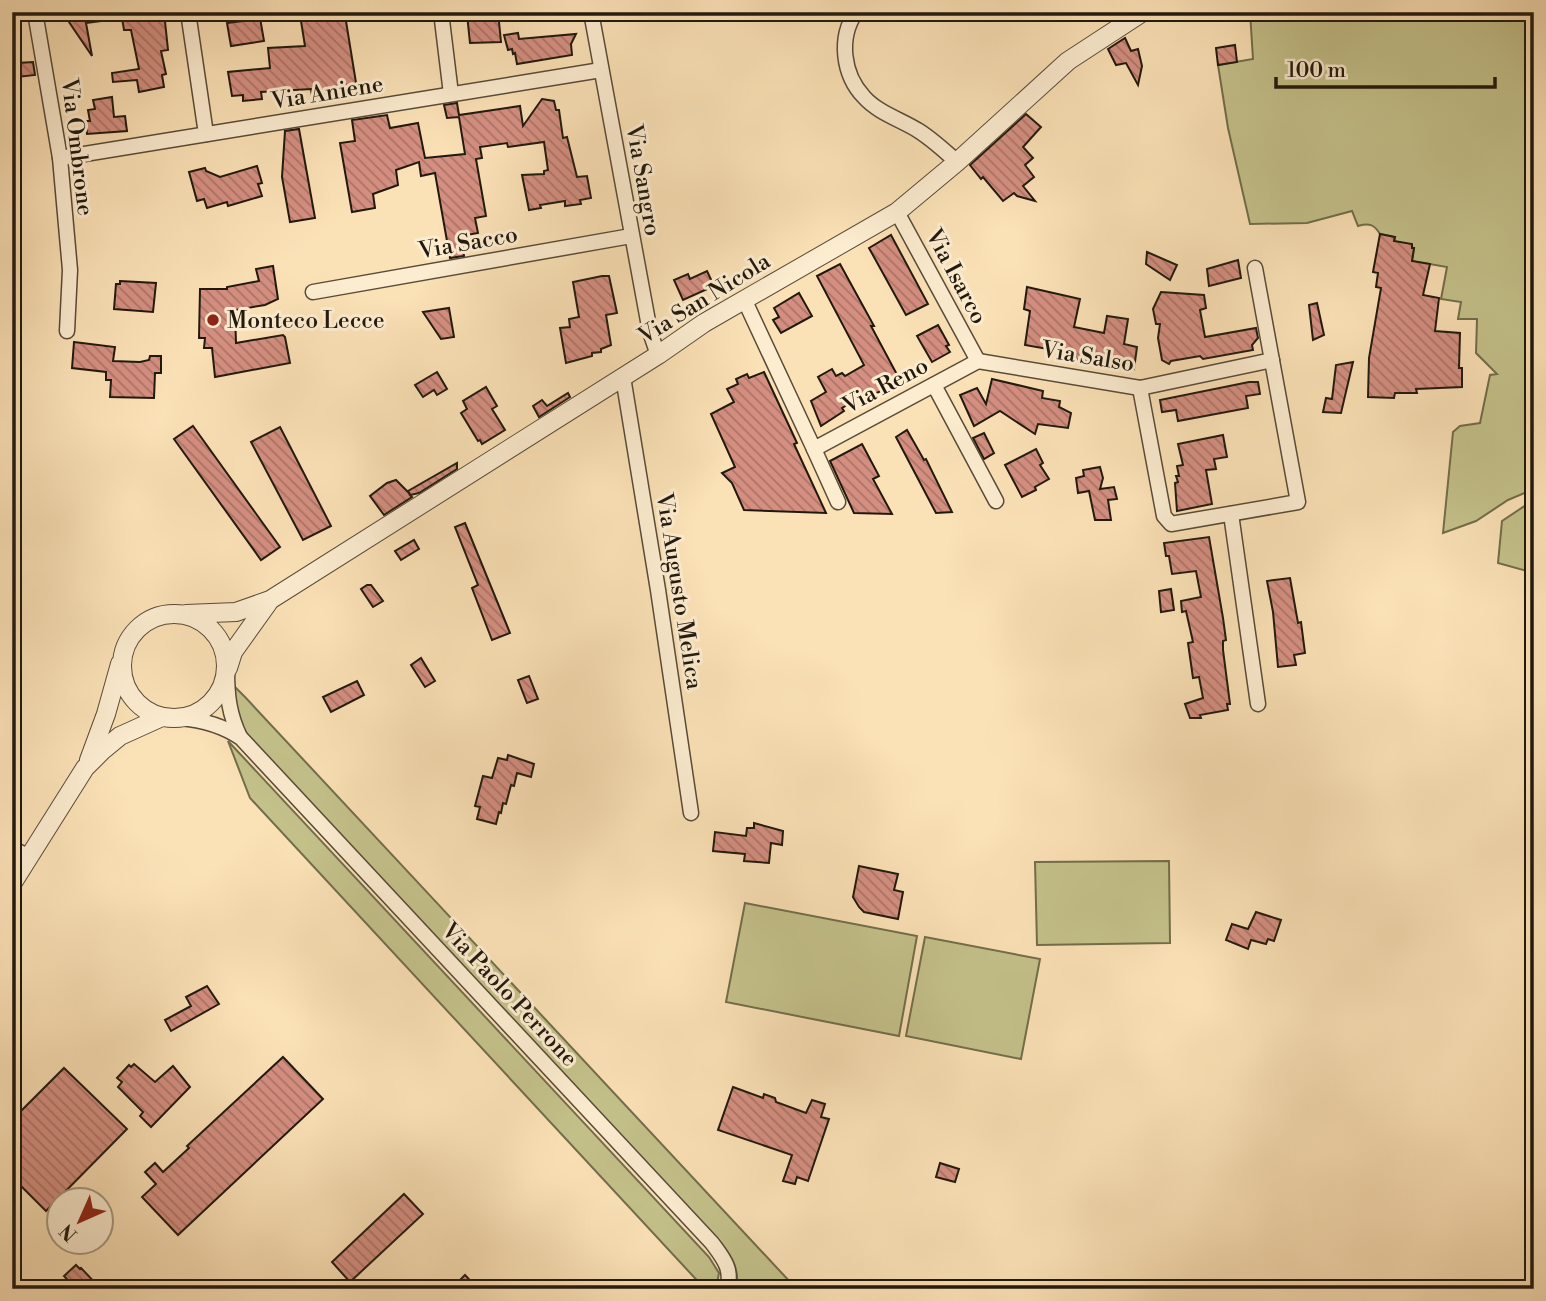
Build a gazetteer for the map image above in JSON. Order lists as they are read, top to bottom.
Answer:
{
  "streets": {
    "street": [
      "Via Aniene",
      "Via Ombrone",
      "Via Sangro",
      "Via Sacco",
      "Via Isarco",
      "Via San Nicola",
      "Via Salso",
      "Via Reno",
      "Via Augusto Melica",
      "Via Paolo Perrone"
    ]
  },
  "crossings": [
    ["Via Aniene", "Via Ombrone"],
    ["Via Aniene", "Via Sangro"],
    ["Via Sangro", "Via Sacco"],
    ["Via Sangro", "Via San Nicola"],
    ["Via Isarco", "Via San Nicola"],
    ["Via Isarco", "Via Salso"],
    ["Via Isarco", "Via Reno"],
    ["Via San Nicola", "Via Augusto Melica"],
    ["Via San Nicola", "Via Paolo Perrone"],
    ["Via Salso", "Via Reno"]
  ],
  "places": ["Monteco Lecce"],
  "scale_bar": "100 m",
  "north": "bottom left"
}
